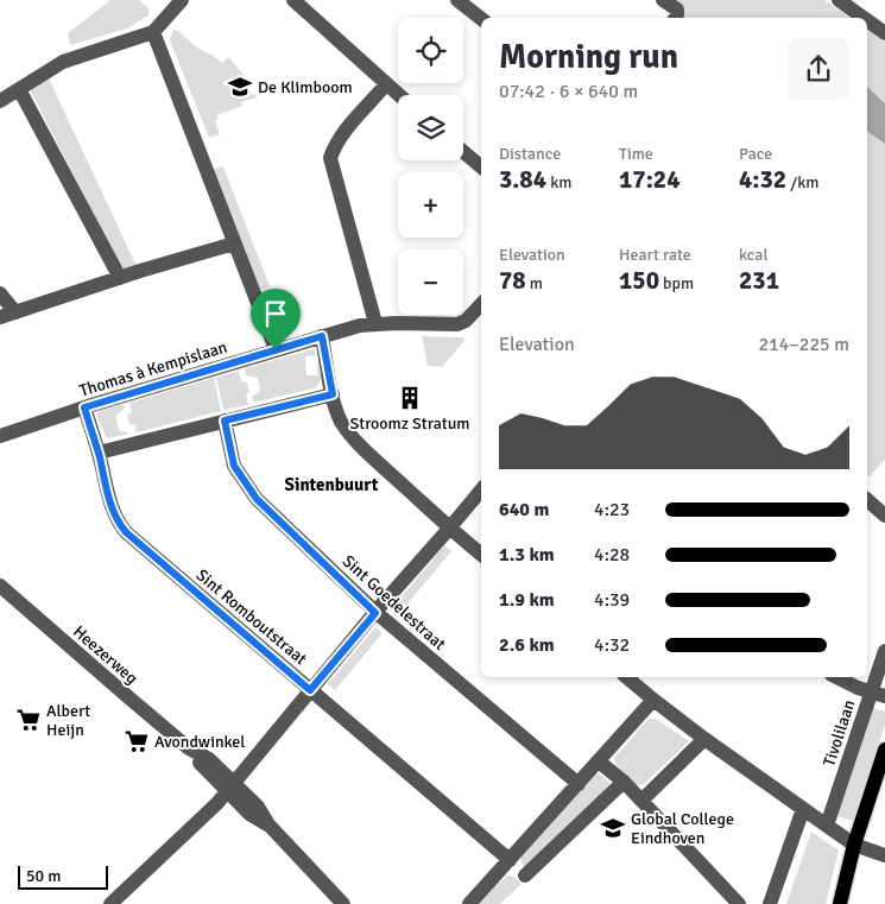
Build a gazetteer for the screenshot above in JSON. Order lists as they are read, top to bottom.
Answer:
{
  "streets": {
    "street": [
      "Thomas à Kempislaan",
      "Sint Goedelestraat",
      "Sint Romboutstraat",
      "Heezerweg",
      "Tivolilaan"
    ]
  },
  "crossings": [
    ["Thomas à Kempislaan", "Sint Romboutstraat"]
  ],
  "districts": ["Sintenbuurt"],
  "places": {
    "school or university": ["De Klimboom", "Global College Eindhoven"],
    "building": ["Stroomz Stratum"],
    "supermarket": ["Albert Heijn", "Avondwinkel"]
  },
  "scale_bar": "50 m",
  "page": {
    "map_buttons": ["+", "−"],
    "heading": ["Morning run", "07:42 · 6 × 640 m"],
    "stats": [
      ["Distance", "3.84 km"],
      ["Time", "17:24"],
      ["Pace", "4:32 /km"],
      ["Elevation", "78 m"],
      ["Heart rate", "150 bpm"],
      ["kcal", "231"]
    ],
    "chart": ["Elevation", "214–225 m"],
    "list": [
      {
        "name": "640 m",
        "note": "4:23"
      },
      {
        "name": "1.3 km",
        "note": "4:28"
      },
      {
        "name": "1.9 km",
        "note": "4:39"
      },
      {
        "name": "2.6 km",
        "note": "4:32"
      }
    ],
    "scale": "50 m"
  }
}
